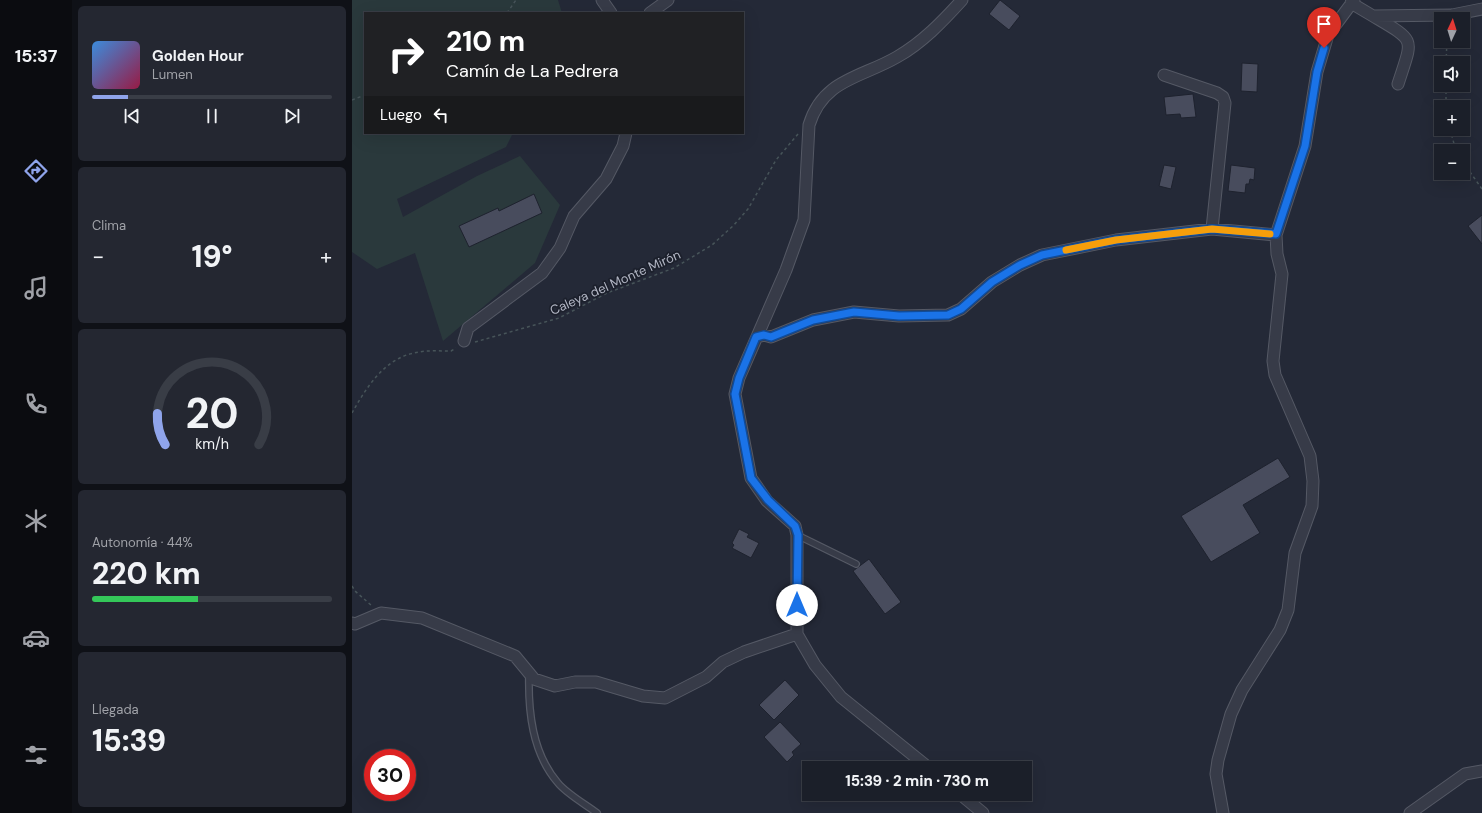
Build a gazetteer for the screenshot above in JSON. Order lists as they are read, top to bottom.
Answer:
{
  "streets": {
    "path": ["Caleya del Monte Mirón"]
  },
  "north": "top",
  "page": {
    "tabs": "15:37",
    "map_buttons": ["+", "−"],
    "turn": ["210 m", "Camín de La Pedrera"],
    "song": ["Golden Hour", "Lumen"],
    "then": "Luego",
    "tile": [
      "Clima",
      ["Autonomía · 44%", "220 km"],
      ["Llegada", "15:39"]
    ],
    "heat": ["−", "19°", "+"],
    "limit": "30",
    "trip": "15:39 · 2 min · 730 m",
    "gauge": ["20", "km/h"]
  }
}
